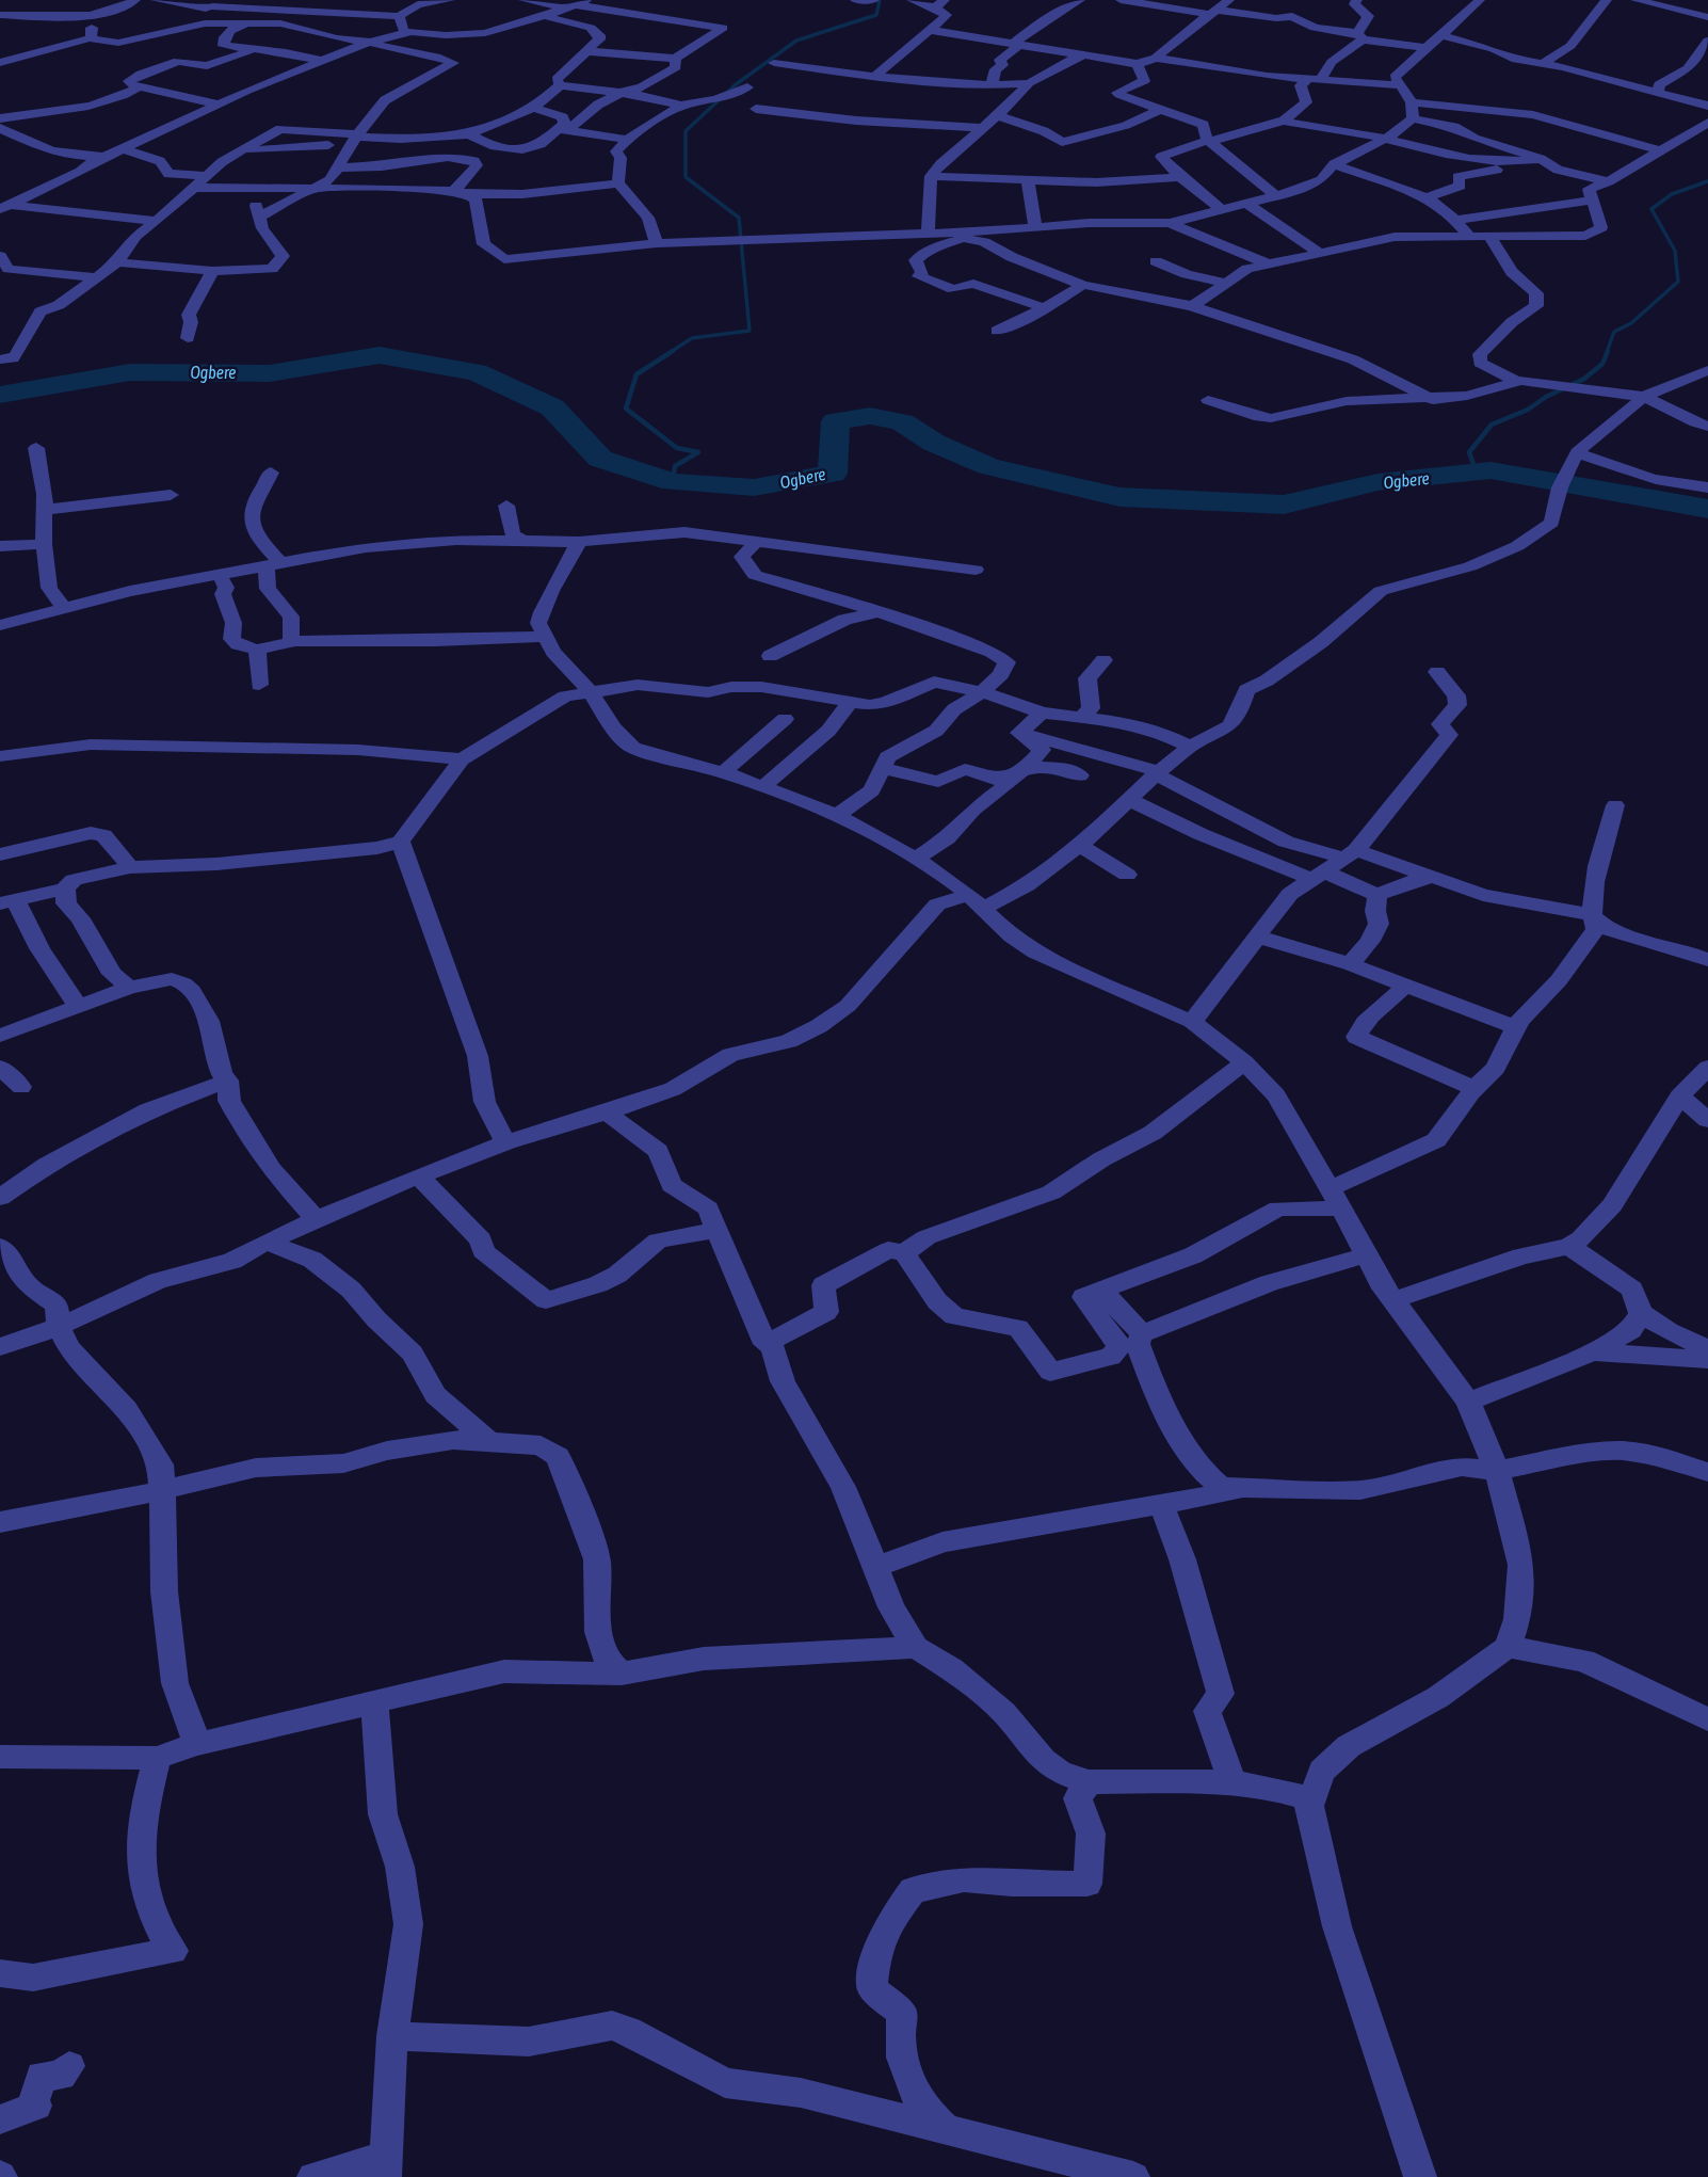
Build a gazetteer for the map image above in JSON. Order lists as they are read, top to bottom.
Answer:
{
  "water": ["Ogbere"]
}
